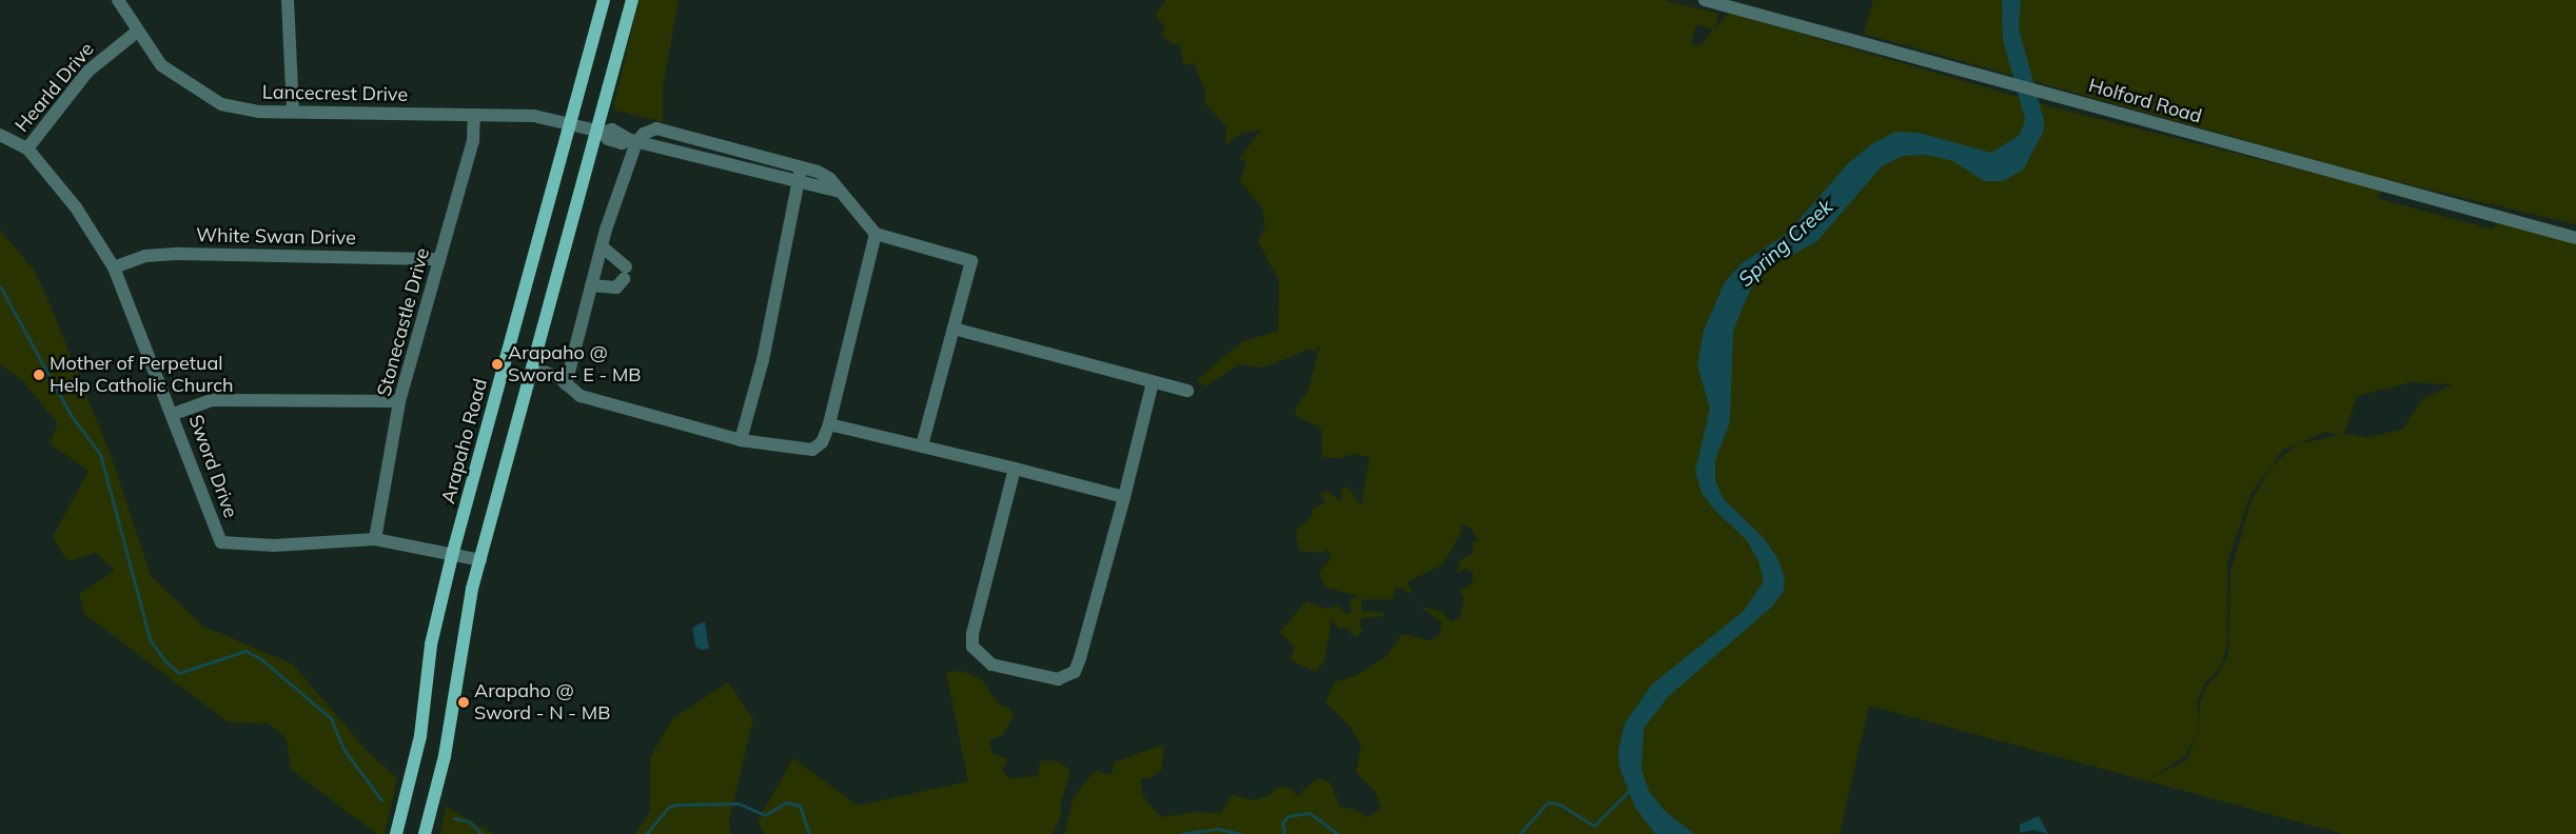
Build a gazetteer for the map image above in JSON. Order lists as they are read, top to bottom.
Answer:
{
  "streets": {
    "main road": ["Arapaho Road"],
    "street": [
      "Hearld Drive",
      "Lancecrest Drive",
      "Holford Road",
      "White Swan Drive",
      "Stonecastle Drive",
      "Sword Drive"
    ]
  },
  "crossings": [
    ["Hearld Drive", "Lancecrest Drive"],
    ["Hearld Drive", "Sword Drive"],
    ["Lancecrest Drive", "Stonecastle Drive"],
    ["Lancecrest Drive", "Arapaho Road"],
    ["White Swan Drive", "Stonecastle Drive"],
    ["White Swan Drive", "Sword Drive"],
    ["Stonecastle Drive", "Sword Drive"],
    ["Arapaho Road", "Sword Drive"]
  ],
  "water": ["Spring Creek"],
  "places": ["Arapaho @ Sword - E - MB", "Mother of Perpetual Help Catholic Church", "Arapaho @ Sword - N - MB"]
}
